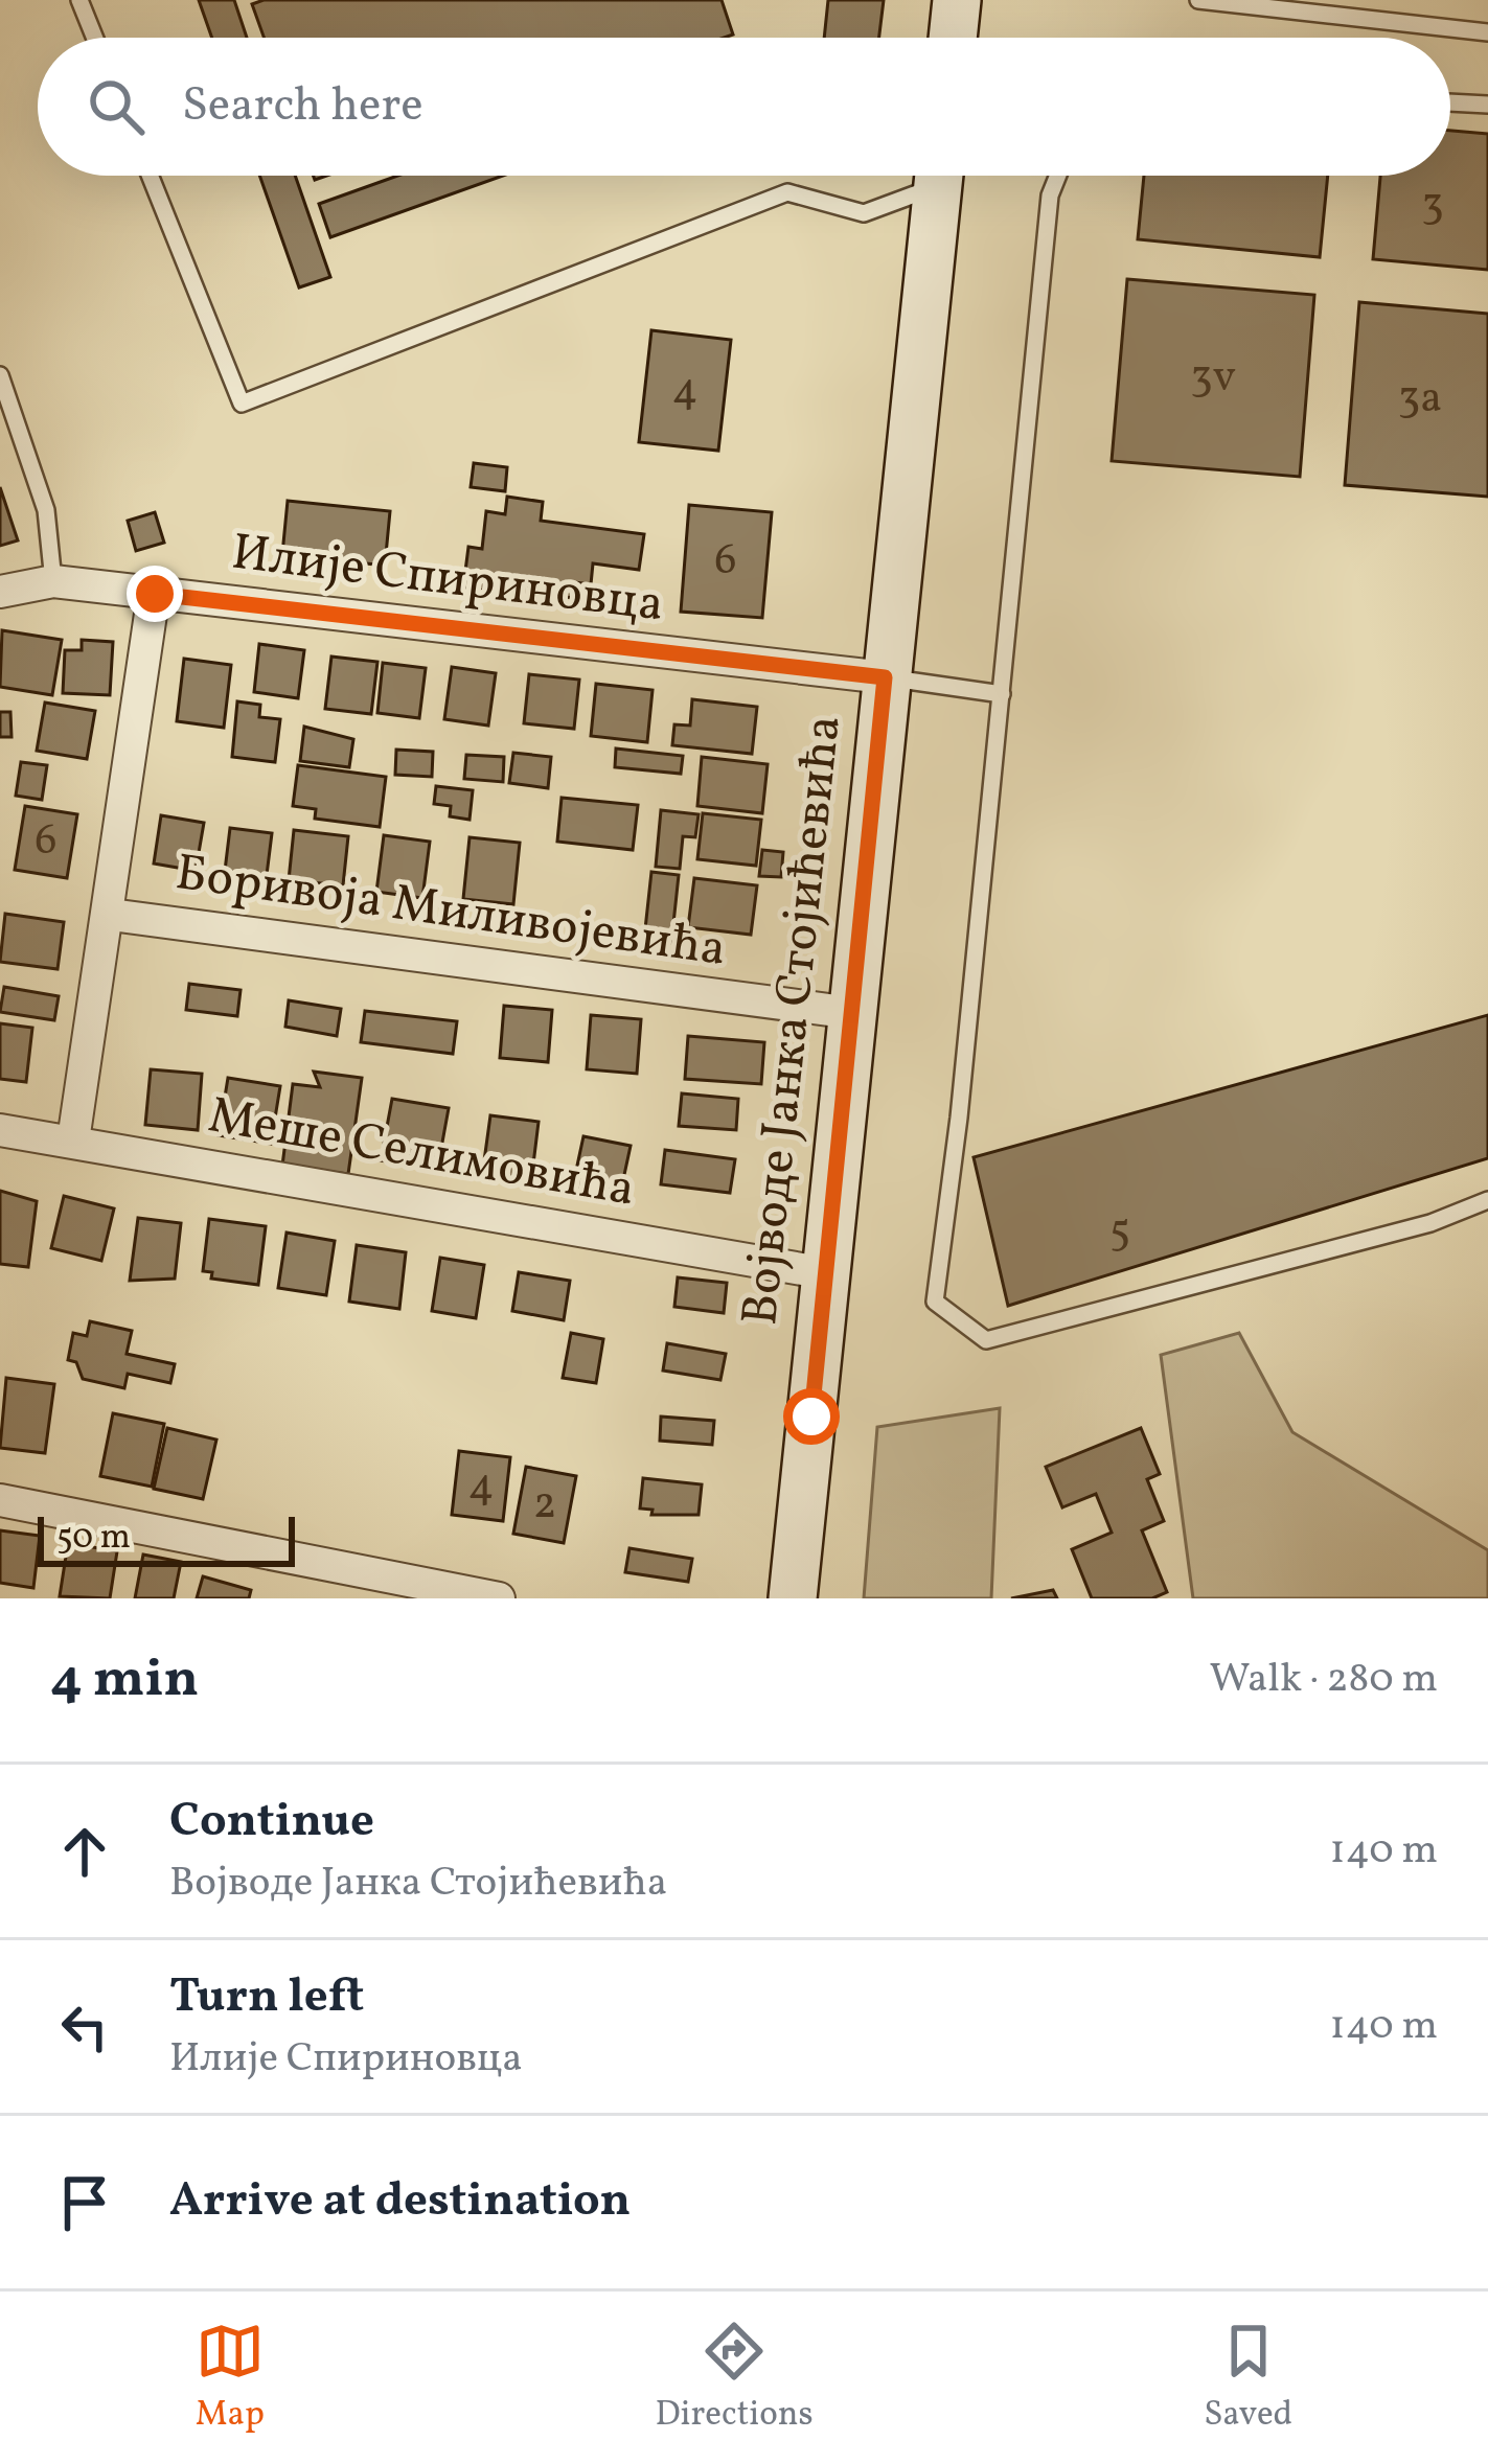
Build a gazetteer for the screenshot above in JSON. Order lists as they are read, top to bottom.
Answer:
{
  "streets": {
    "street": [
      "Илије Спириновца",
      "Боривоја Миливојевића",
      "Војводе Јанка Стојићевића",
      "Меше Селимовића"
    ]
  },
  "crossings": [
    ["Илије Спириновца", "Војводе Јанка Стојићевића"],
    ["Боривоја Миливојевића", "Војводе Јанка Стојићевића"],
    ["Војводе Јанка Стојићевића", "Меше Селимовића"]
  ],
  "house_numbers": [
    "3",
    "3v",
    "4",
    "3a",
    "6",
    "6",
    "5",
    "4",
    "2"
  ],
  "scale_bar": "50 m",
  "page": {
    "search": "Search here",
    "scale": "50 m",
    "heading": ["4 min", "Walk · 280 m"],
    "list": [
      ["Continue", "Војводе Јанка Стојићевића", "140 m"],
      ["Turn left", "Илије Спириновца", "140 m"],
      "Arrive at destination"
    ],
    "nav": ["Map", "Directions", "Saved"]
  }
}
